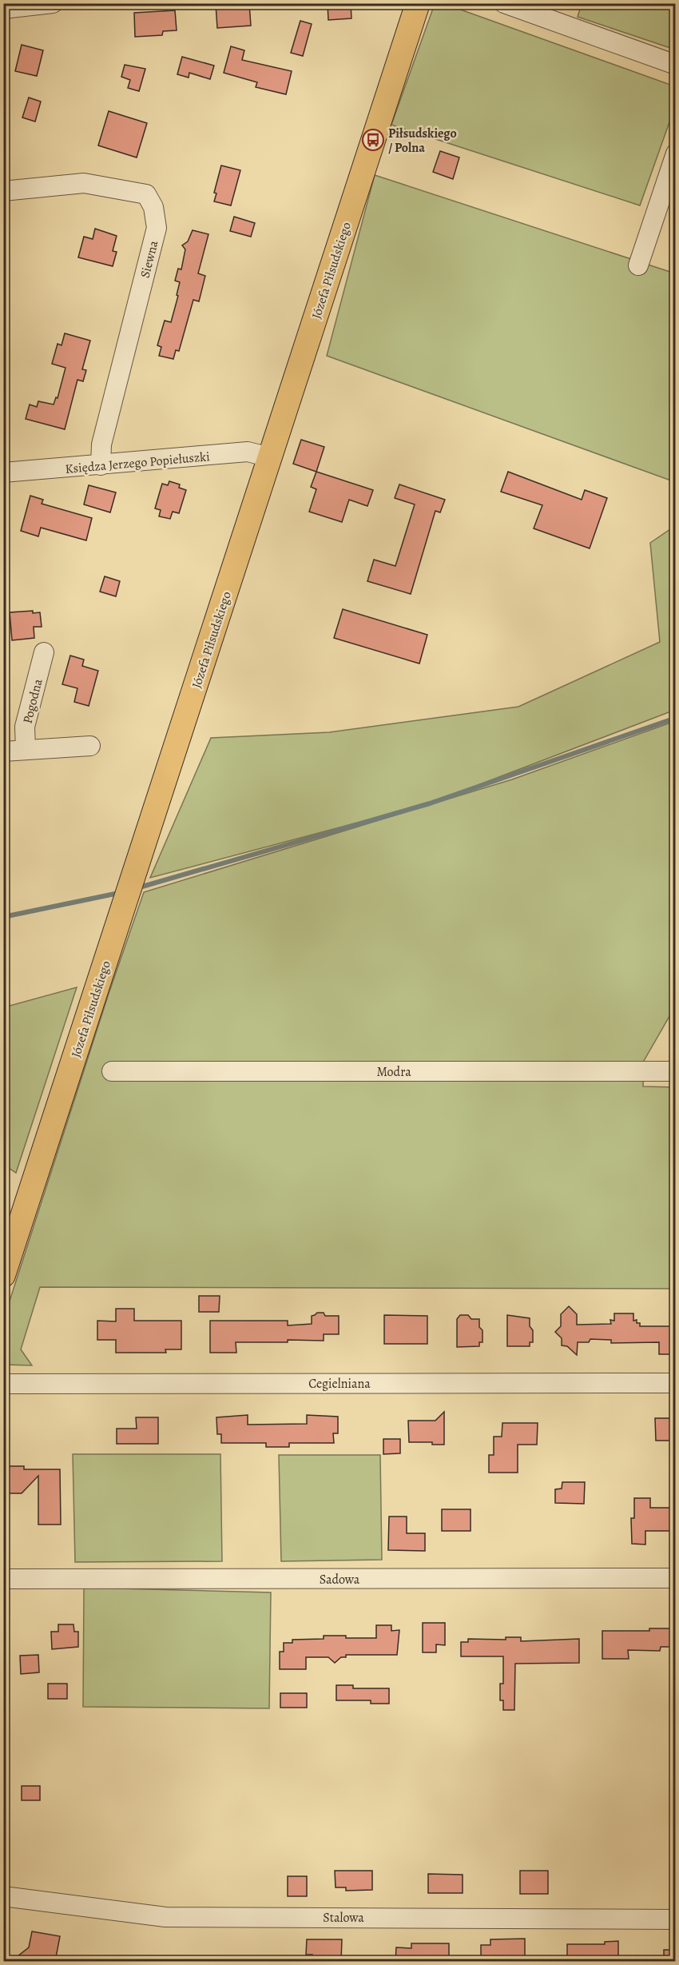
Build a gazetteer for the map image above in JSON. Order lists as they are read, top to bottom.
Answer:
{
  "streets": {
    "main road": ["Józefa Piłsudskiego"],
    "street": [
      "Siewna",
      "Księdza Jerzego Popiełuszki",
      "Pogodna",
      "Modra",
      "Cegielniana",
      "Sadowa",
      "Stalowa"
    ]
  },
  "crossings": [
    ["Siewna", "Księdza Jerzego Popiełuszki"],
    ["Józefa Piłsudskiego", "Księdza Jerzego Popiełuszki"]
  ],
  "places": {
    "bus stop": ["Piłsudskiego / Polna"]
  }
}
